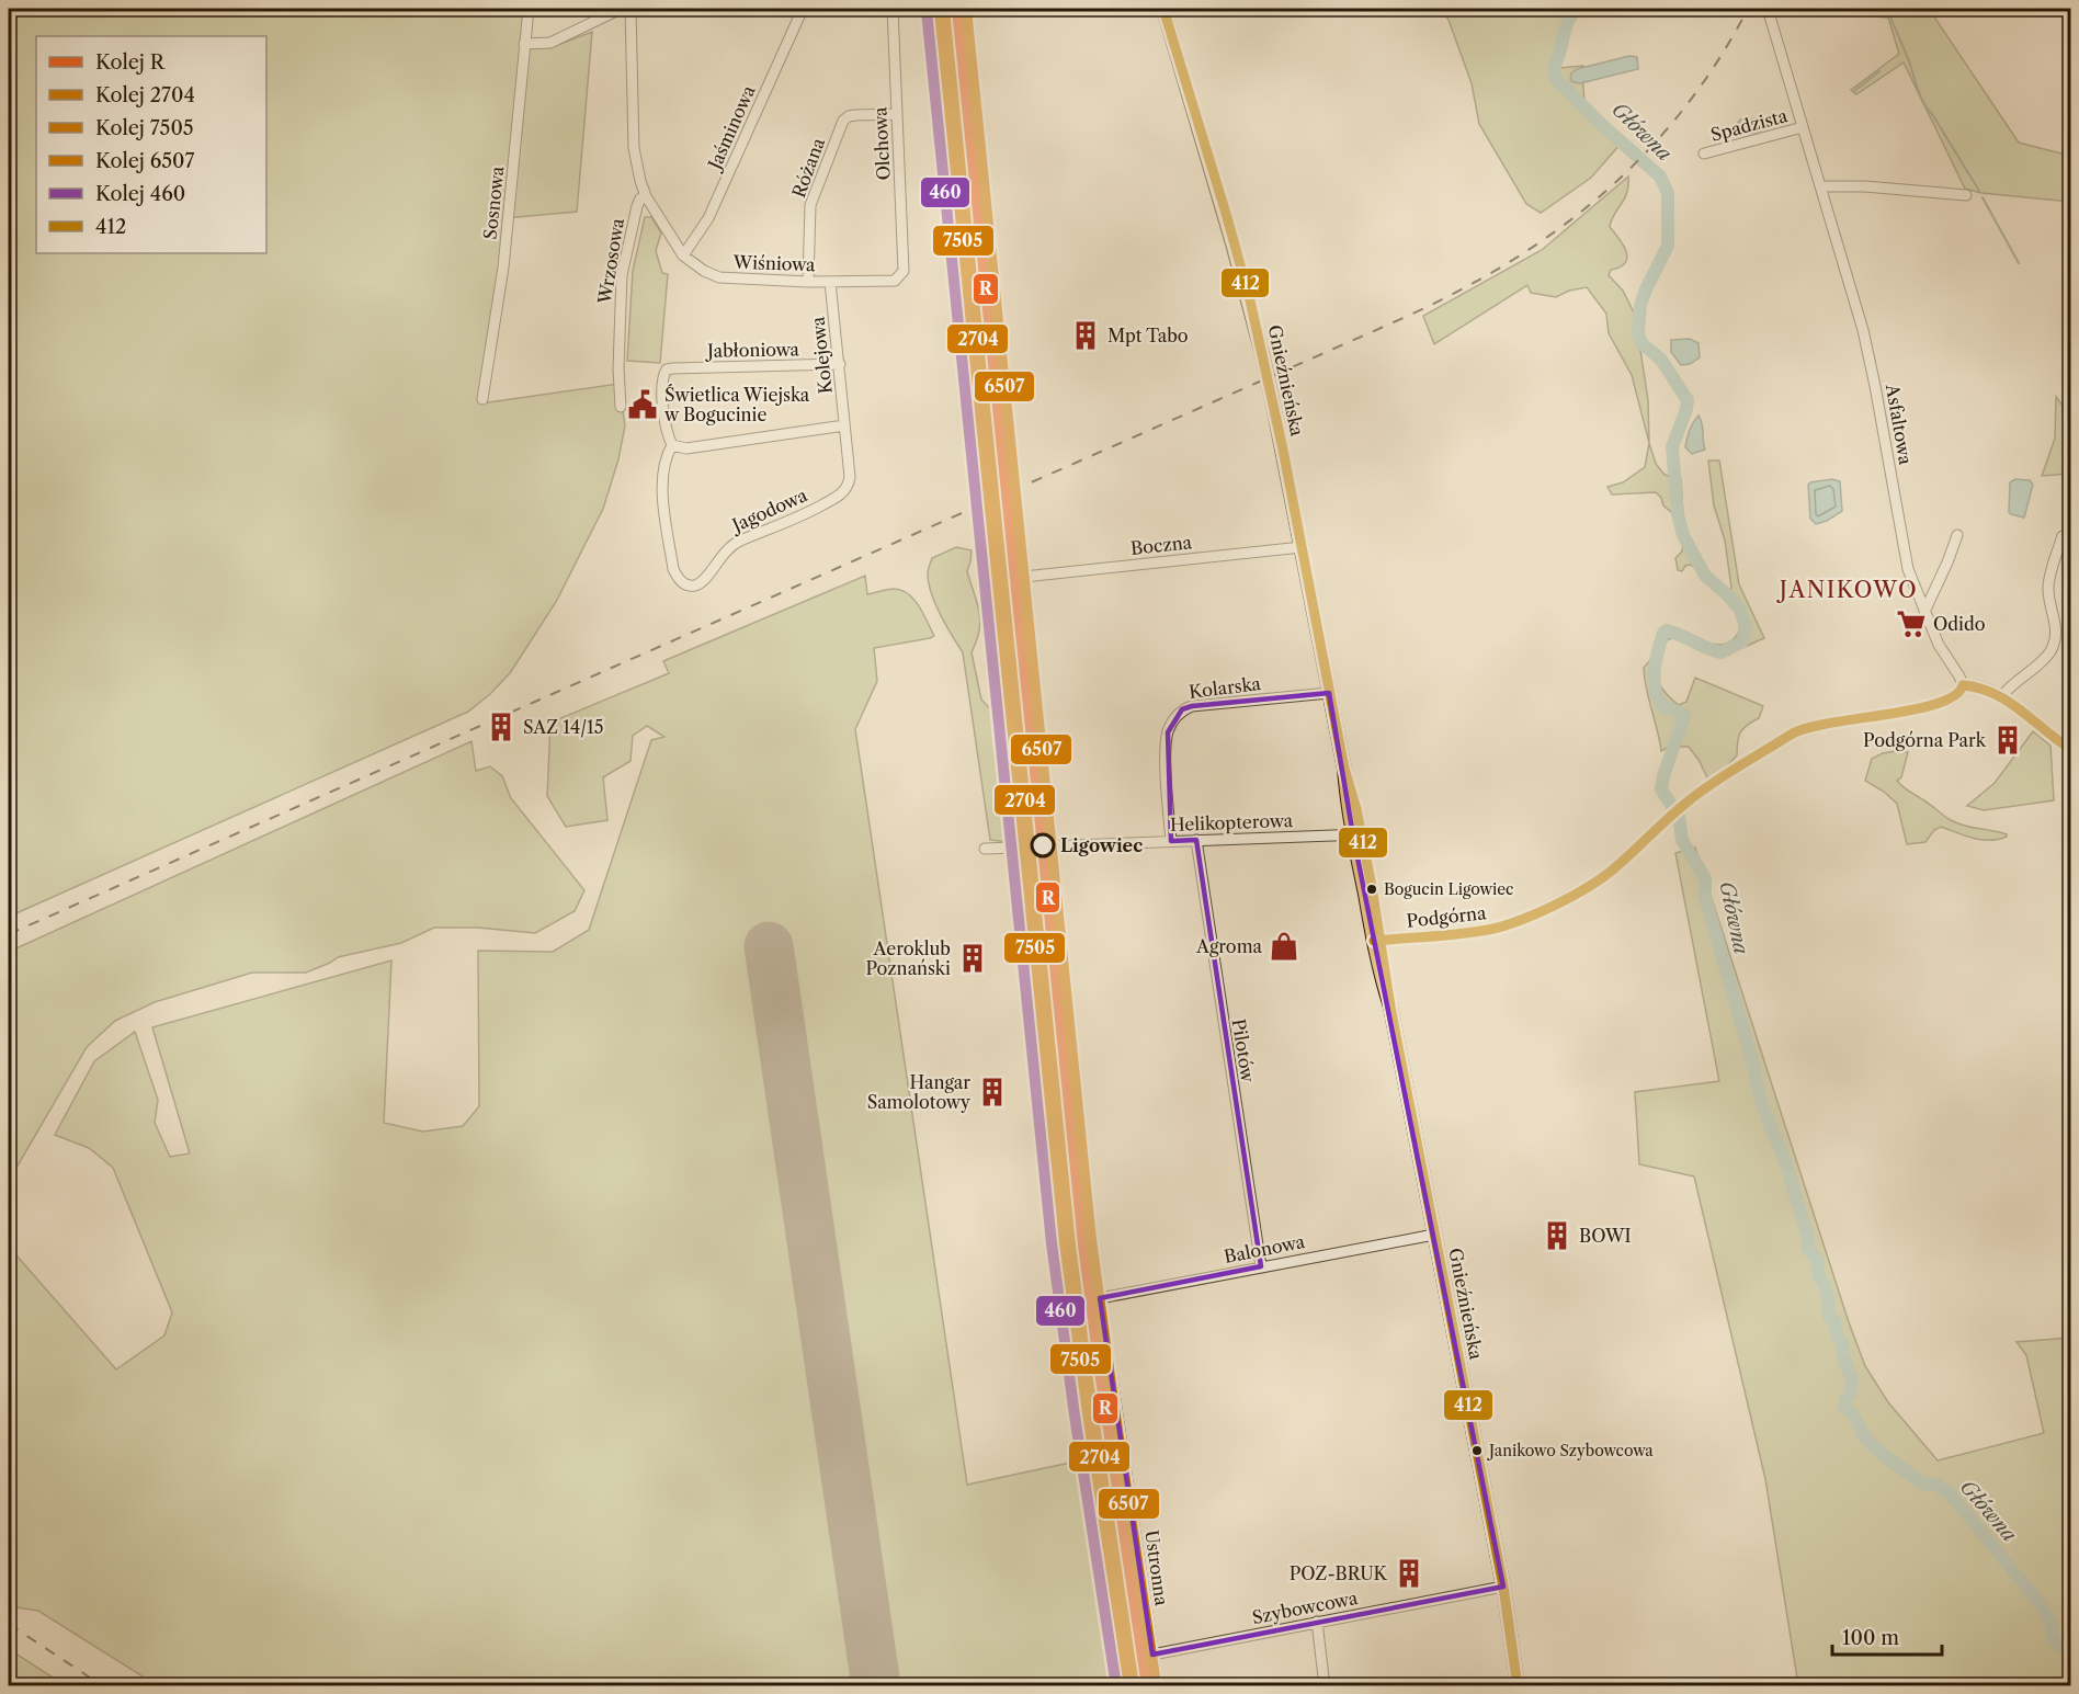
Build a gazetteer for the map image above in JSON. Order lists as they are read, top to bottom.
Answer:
{
  "streets": {
    "main road": ["Gnieźnieńska"],
    "street": [
      "Spadzista",
      "Jaśminowa",
      "Olchowa",
      "Różana",
      "Sosnowa",
      "Wrzosowa",
      "Wiśniowa",
      "Jabłoniowa",
      "Kolejowa",
      "Asfaltowa",
      "Jagodowa",
      "Boczna",
      "Kolarska",
      "Helikopterowa",
      "Podgórna",
      "Pilotów",
      "Balonowa",
      "Ustronna",
      "Szybowcowa"
    ]
  },
  "crossings": [
    ["Spadzista", "Asfaltowa"],
    ["Jaśminowa", "Wiśniowa"],
    ["Olchowa", "Różana"],
    ["Olchowa", "Wiśniowa"],
    ["Różana", "Wiśniowa"],
    ["Wrzosowa", "Wiśniowa"],
    ["Wiśniowa", "Kolejowa"],
    ["Jabłoniowa", "Kolejowa"],
    ["Jabłoniowa", "Jagodowa"],
    ["Kolejowa", "Jagodowa"],
    ["Gnieźnieńska", "Boczna"],
    ["Gnieźnieńska", "Kolarska"],
    ["Gnieźnieńska", "Helikopterowa"],
    ["Gnieźnieńska", "Podgórna"],
    ["Gnieźnieńska", "Balonowa"],
    ["Gnieźnieńska", "Szybowcowa"],
    ["Asfaltowa", "Podgórna"],
    ["Kolarska", "Helikopterowa"],
    ["Helikopterowa", "Pilotów"],
    ["Pilotów", "Balonowa"],
    ["Balonowa", "Ustronna"],
    ["Ustronna", "Szybowcowa"]
  ],
  "districts": ["JANIKOWO"],
  "water": ["Główna"],
  "places": {
    "building": [
      "Mpt Tabo",
      "SAZ 14/15",
      "Podgórna Park",
      "Aeroklub Poznański",
      "Hangar Samolotowy",
      "BOWI",
      "POZ-BRUK"
    ],
    "public building": ["Świetlica Wiejska w Bogucinie"],
    "supermarket": ["Odido"],
    "other": ["Ligowiec", "Bogucin Ligowiec", "Janikowo Szybowcowa"],
    "shop": ["Agroma"]
  },
  "lines": [
    "rail line R",
    "rail line 6507",
    "transit line 412",
    "rail line 2704",
    "rail line 7505",
    "rail line 460"
  ],
  "legend": [
    "Kolej R",
    "Kolej 2704",
    "Kolej 7505",
    "Kolej 6507",
    "Kolej 460",
    "412"
  ],
  "scale_bar": "100 m"
}
